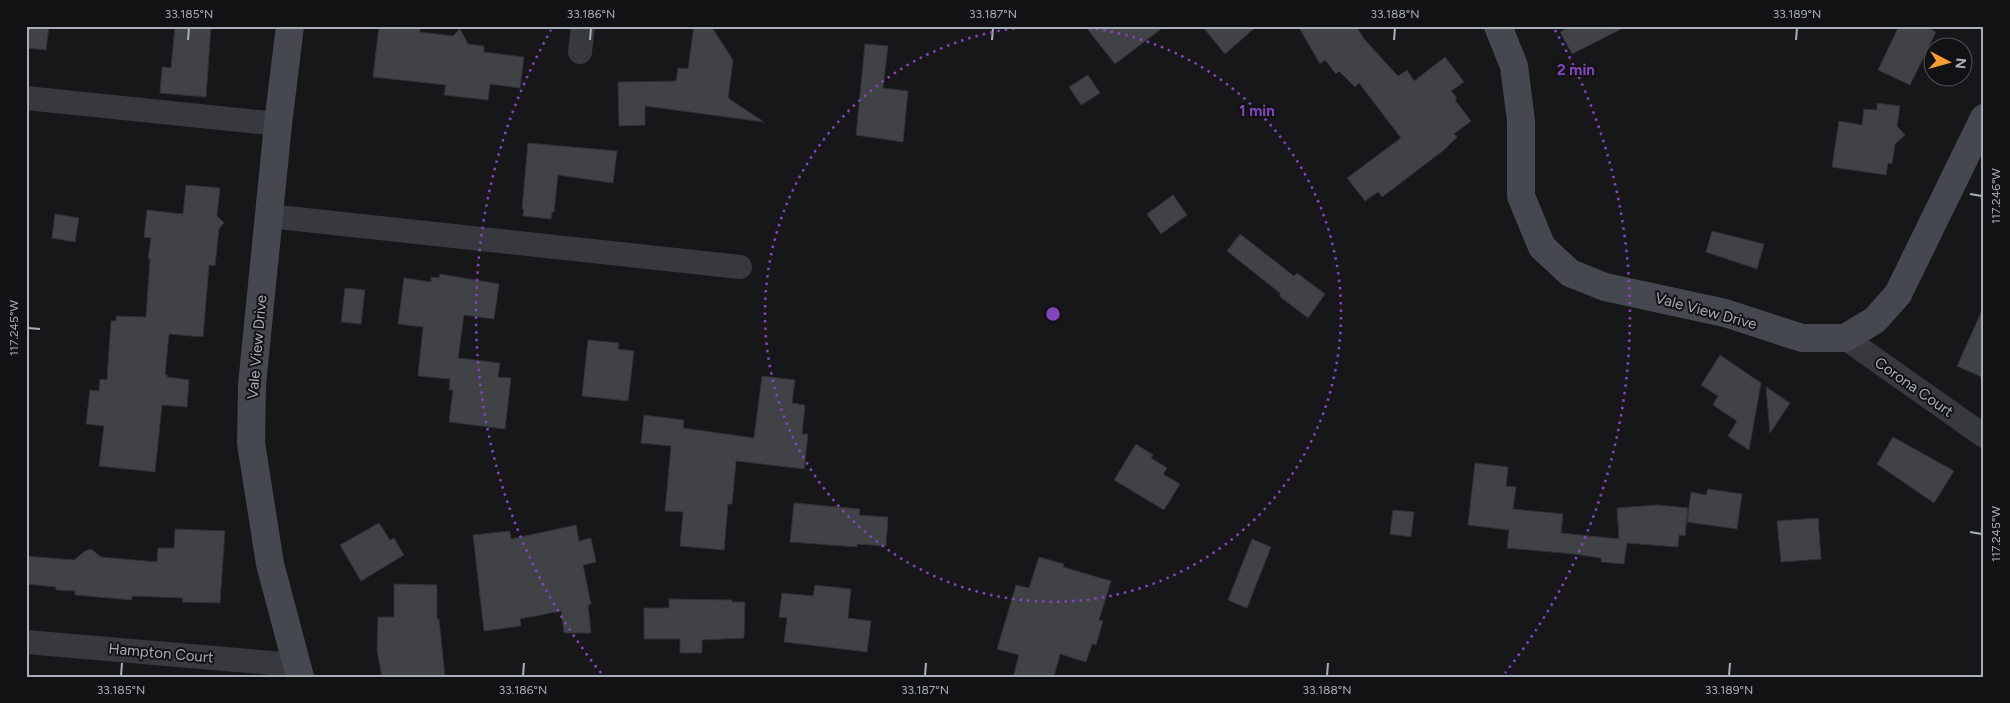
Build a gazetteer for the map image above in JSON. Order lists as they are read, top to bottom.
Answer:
{
  "streets": {
    "street": ["Vale View Drive", "Corona Court", "Hampton Court"]
  },
  "crossings": [
    ["Vale View Drive", "Corona Court"],
    ["Vale View Drive", "Hampton Court"]
  ],
  "north": "right",
  "coordinates": [
    "33.185°N",
    "33.186°N",
    "33.187°N",
    "33.188°N",
    "33.189°N",
    "117.246°W",
    "117.245°W"
  ],
  "rings": ["2 min", "1 min"]
}
